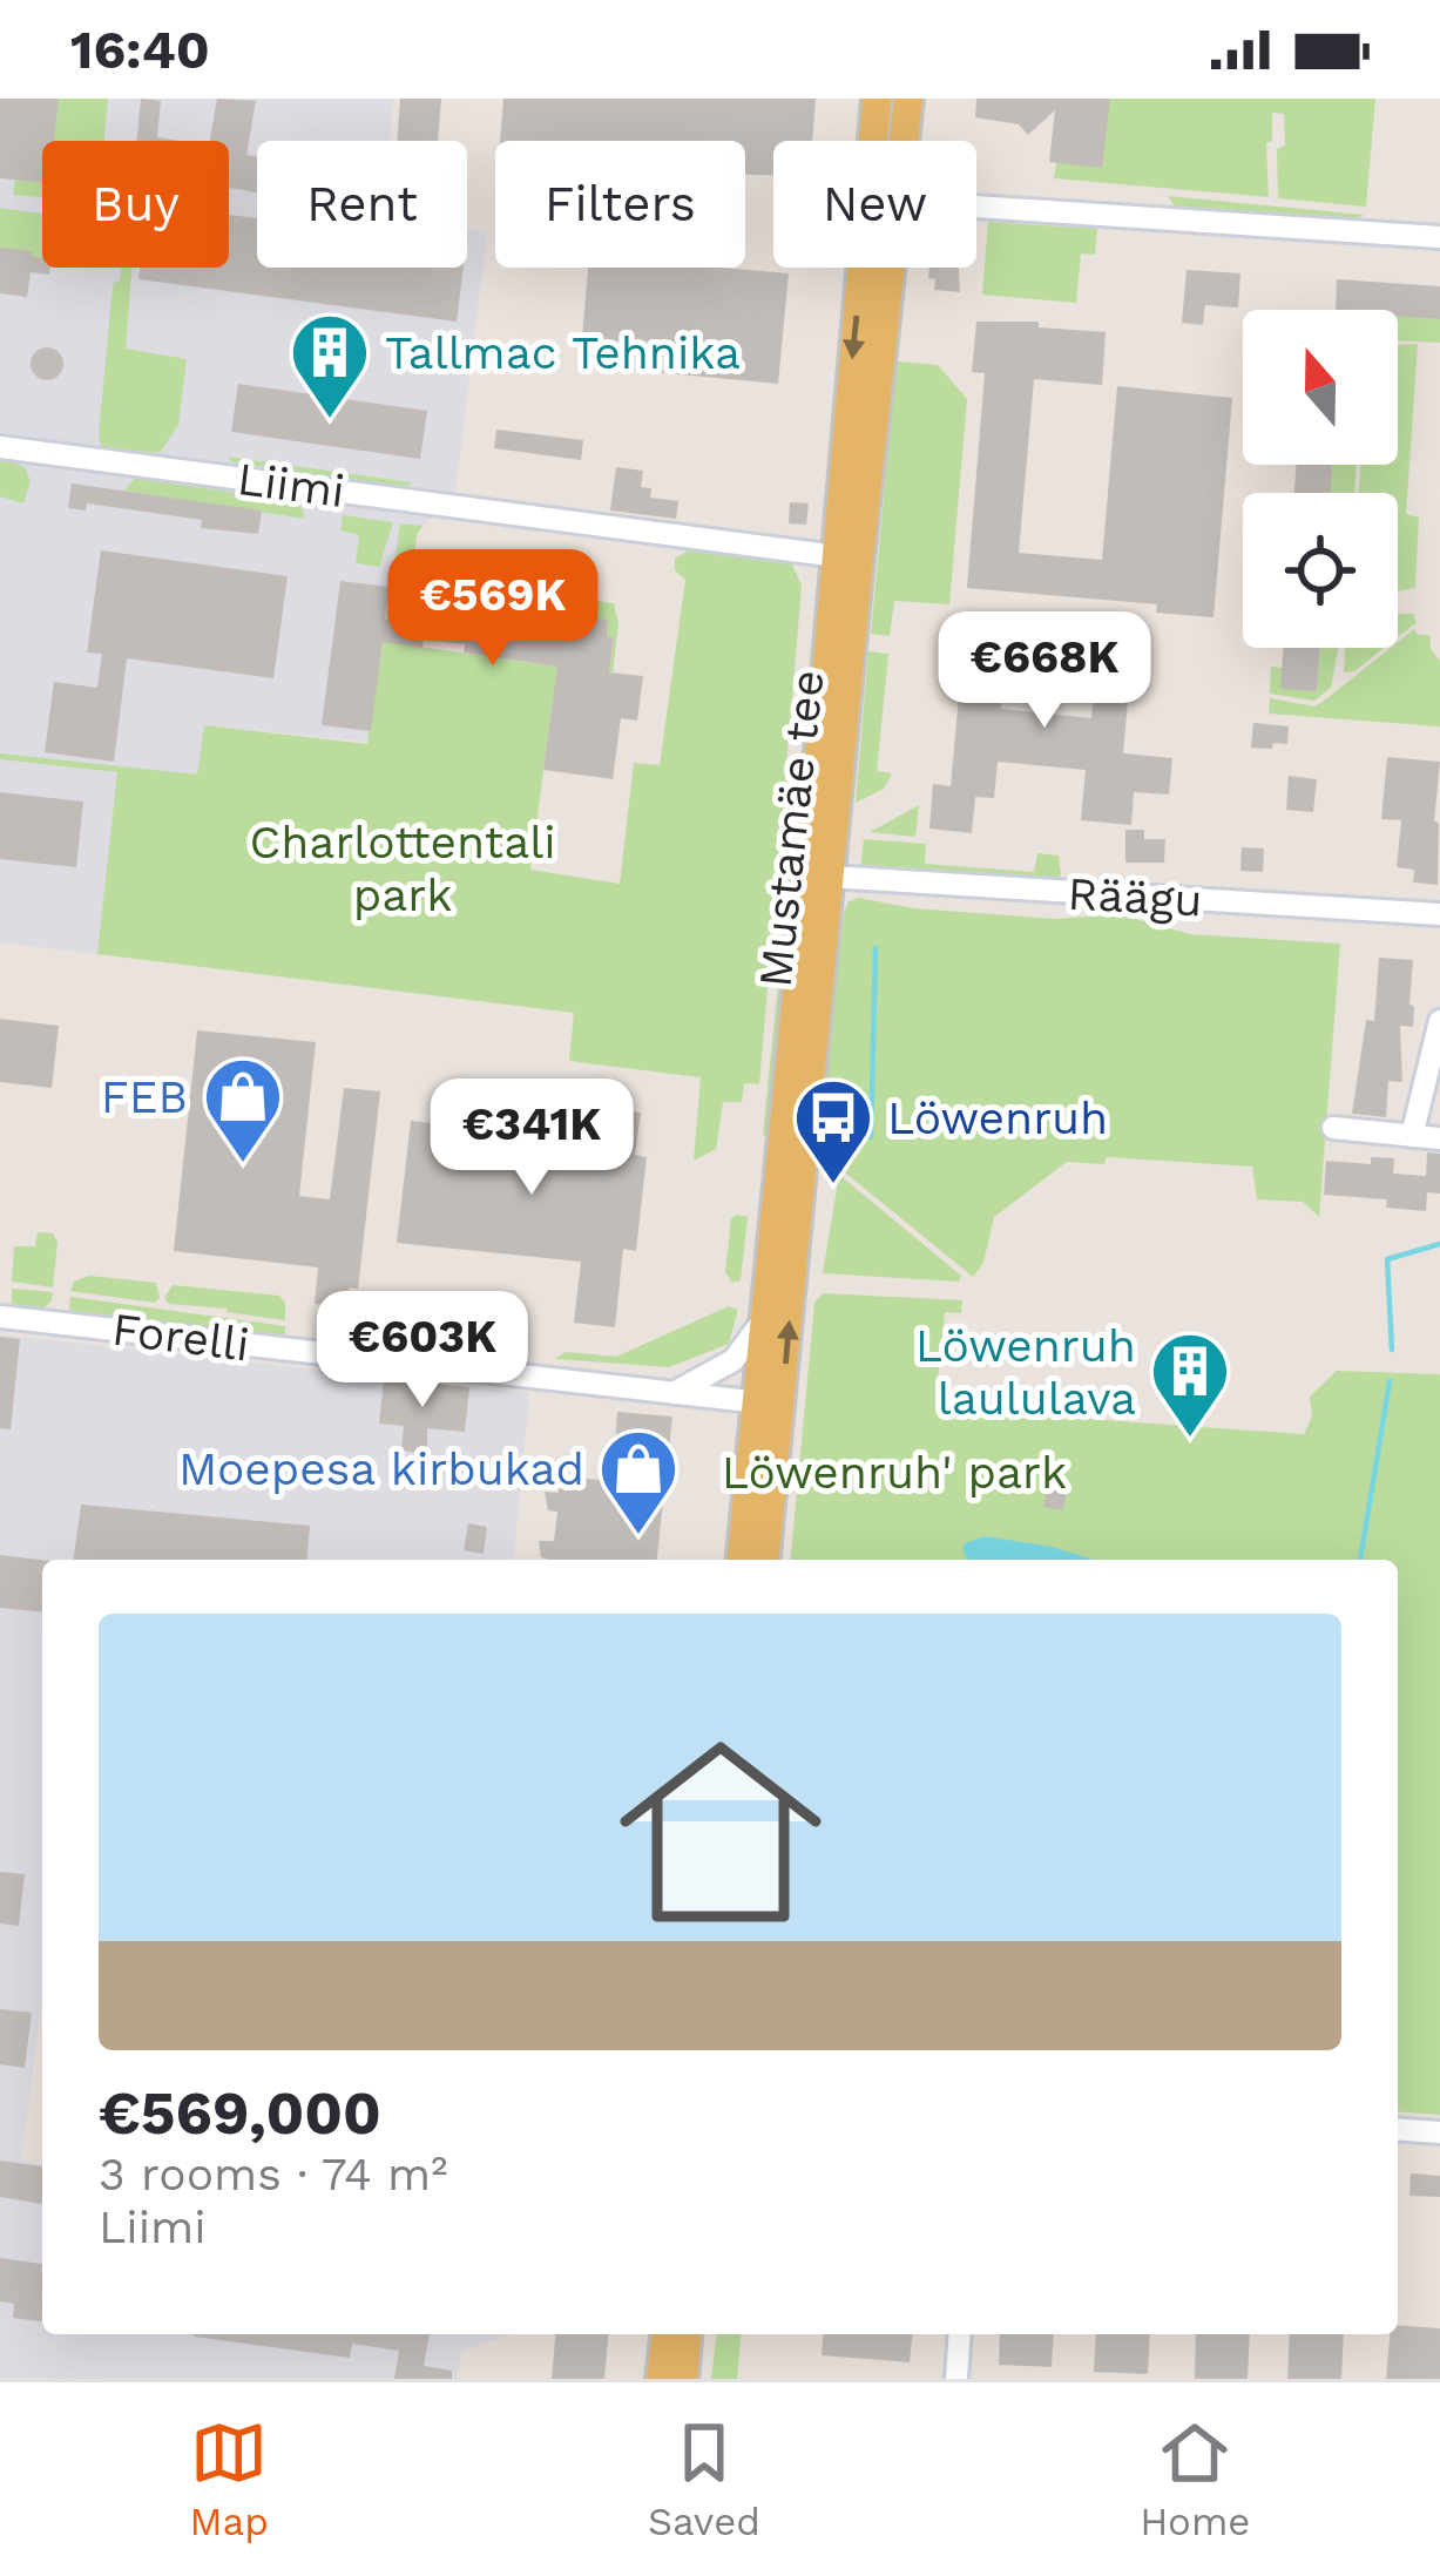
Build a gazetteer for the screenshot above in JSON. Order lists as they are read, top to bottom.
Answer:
{
  "streets": {
    "main road": ["Mustamäe tee"],
    "street": ["Liimi", "Räägu", "Forelli"]
  },
  "crossings": [
    ["Liimi", "Mustamäe tee"],
    ["Mustamäe tee", "Räägu"],
    ["Mustamäe tee", "Forelli"]
  ],
  "parks": ["Charlottentali park", "Löwenruh' park"],
  "places": {
    "building": ["Tallmac Tehnika", "Löwenruh laululava"],
    "shop": ["FEB", "Moepesa kirbukad"],
    "bus stop": ["Löwenruh"]
  },
  "north": "top",
  "page": {
    "status": "16:40",
    "chip": [
      "Buy",
      "Rent",
      "Filters",
      "New"
    ],
    "price": [
      "€569K",
      "€668K",
      "€341K",
      "€603K"
    ],
    "list": [
      {
        "name": "€569,000",
        "note": "3 rooms · 74 m² · Liimi"
      }
    ],
    "tabs": ["Map", "Saved", "Home"]
  }
}
